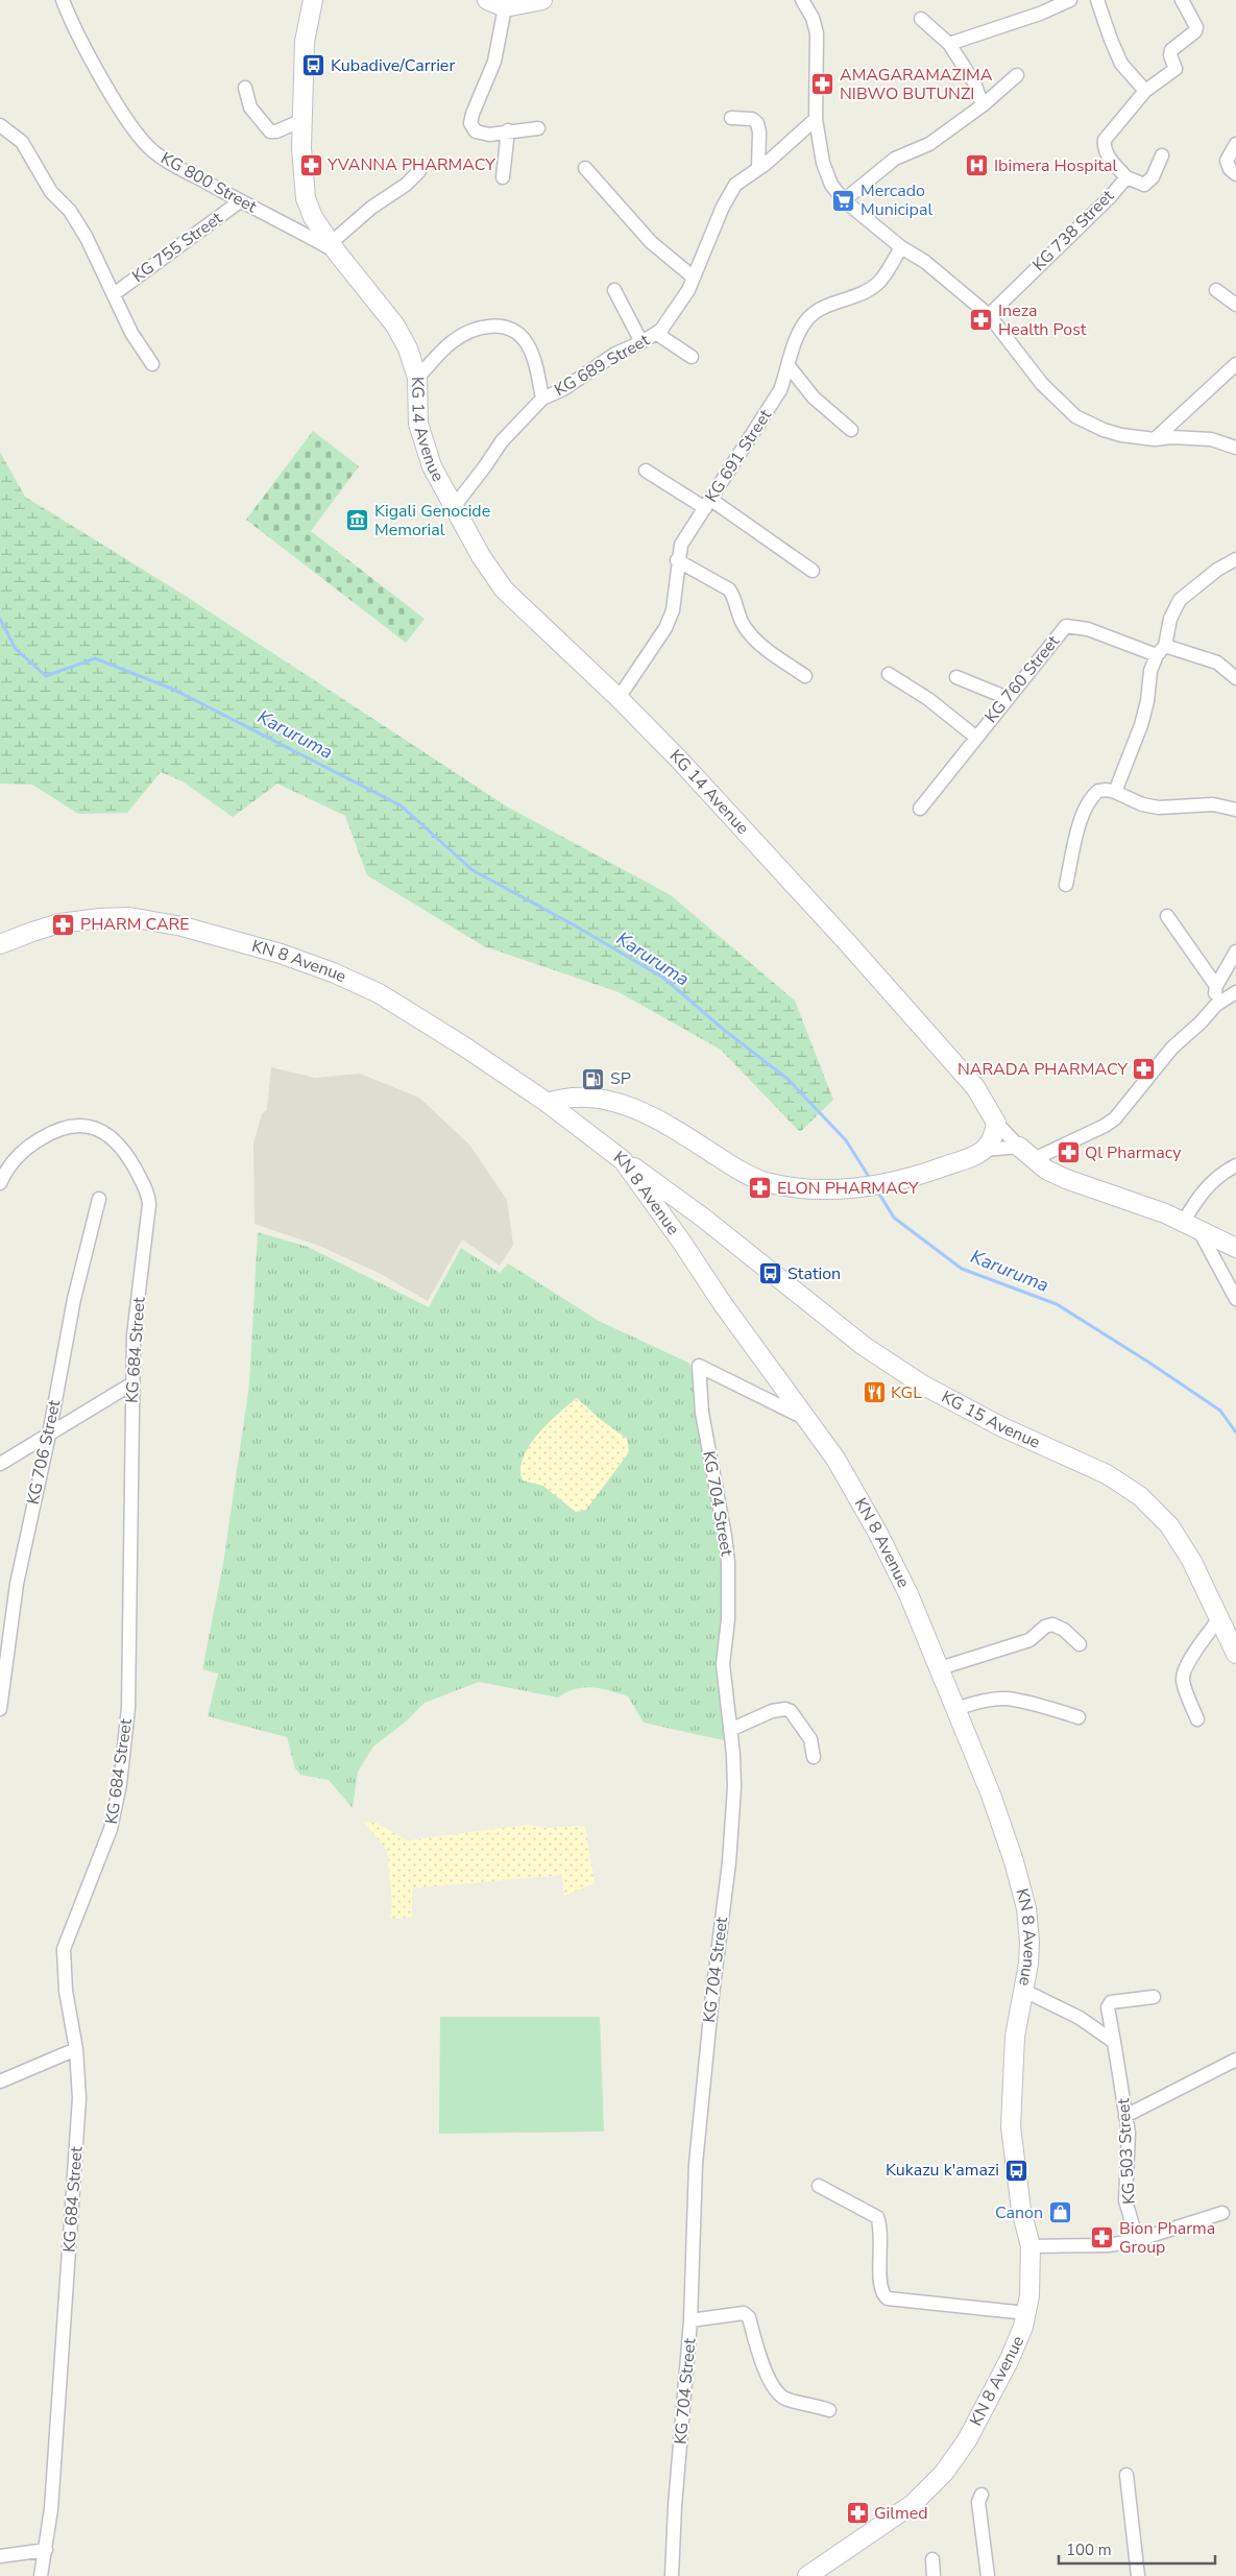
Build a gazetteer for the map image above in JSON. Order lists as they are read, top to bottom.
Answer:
{
  "streets": {
    "main road": ["KG 14 Avenue", "KN 8 Avenue", "KG 15 Avenue"],
    "street": [
      "KG 800 Street",
      "KG 738 Street",
      "KG 755 Street",
      "KG 689 Street",
      "KG 691 Street",
      "KG 760 Street",
      "KG 684 Street",
      "KG 706 Street",
      "KG 704 Street",
      "KG 503 Street"
    ]
  },
  "crossings": [
    ["KG 800 Street", "KG 755 Street"],
    ["KG 800 Street", "KG 14 Avenue"],
    ["KG 689 Street", "KG 14 Avenue"],
    ["KG 14 Avenue", "KG 691 Street"],
    ["KN 8 Avenue", "KG 15 Avenue"],
    ["KN 8 Avenue", "KG 704 Street"]
  ],
  "water": ["Karuruma"],
  "places": {
    "bus stop": ["Kubadive/Carrier", "Station", "Kukazu k'amazi"],
    "pharmacy": [
      "AMAGARAMAZIMA NIBWO BUTUNZI",
      "YVANNA PHARMACY",
      "Ineza Health Post",
      "PHARM CARE",
      "NARADA PHARMACY",
      "Ql Pharmacy",
      "ELON PHARMACY",
      "Bion Pharma Group",
      "Gilmed"
    ],
    "hospital": ["Ibimera Hospital"],
    "supermarket": ["Mercado Municipal"],
    "museum": ["Kigali Genocide Memorial"],
    "fuel station": ["SP"],
    "restaurant": ["KGL"],
    "shop": ["Canon"]
  },
  "scale_bar": "100 m"
}
